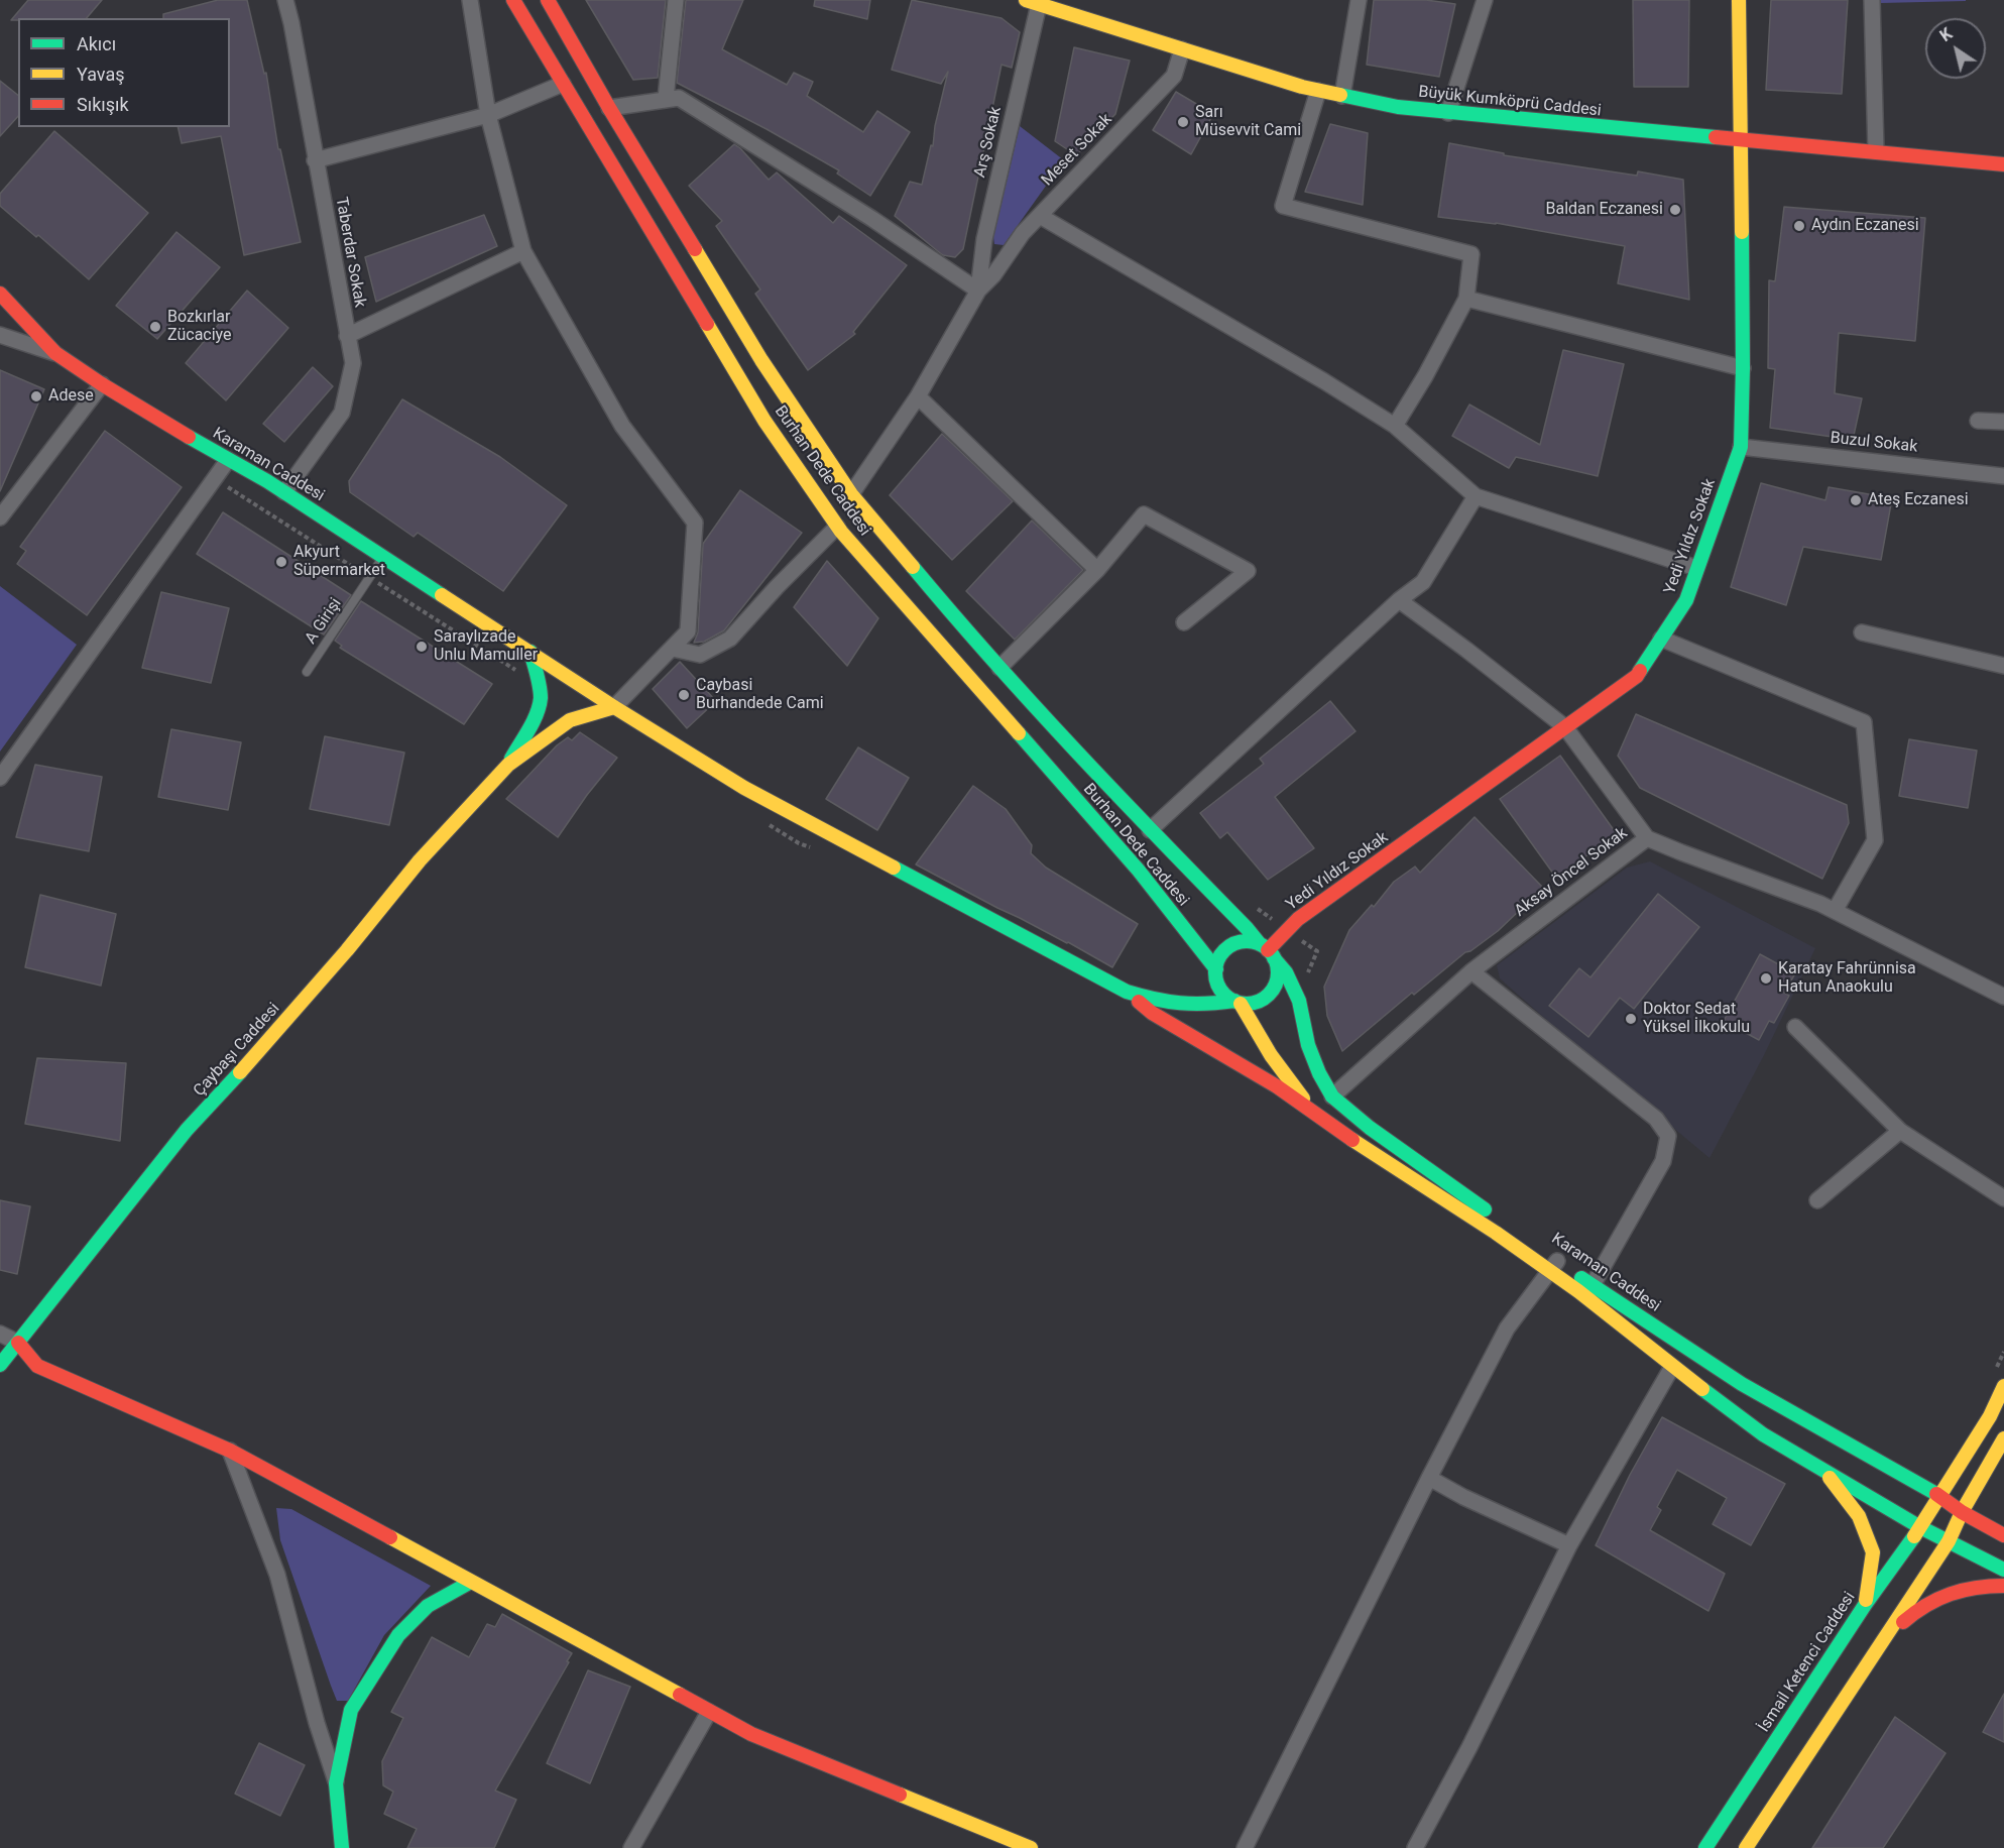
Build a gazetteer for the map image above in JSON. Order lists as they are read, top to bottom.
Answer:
{
  "streets": {
    "main road": [
      "Büyük Kumköprü Caddesi",
      "Karaman Caddesi",
      "Burhan Dede Caddesi",
      "Yedi Yıldız Sokak",
      "Çaybaşı Caddesi",
      "İsmail Ketenci Caddesi"
    ],
    "street": [
      "Arş Sokak",
      "Meset Sokak",
      "Taberdar Sokak",
      "Buzul Sokak",
      "Aksay Öncel Sokak"
    ],
    "lane": ["A Girişi"]
  },
  "crossings": [
    ["Büyük Kumköprü Caddesi", "Arş Sokak"],
    ["Büyük Kumköprü Caddesi", "Meset Sokak"],
    ["Büyük Kumköprü Caddesi", "Yedi Yıldız Sokak"],
    ["Arş Sokak", "Meset Sokak"],
    ["Taberdar Sokak", "Karaman Caddesi"],
    ["Buzul Sokak", "Yedi Yıldız Sokak"],
    ["Karaman Caddesi", "Burhan Dede Caddesi"],
    ["Karaman Caddesi", "Yedi Yıldız Sokak"],
    ["Karaman Caddesi", "A Girişi"],
    ["Karaman Caddesi", "Aksay Öncel Sokak"],
    ["Karaman Caddesi", "İsmail Ketenci Caddesi"],
    ["Burhan Dede Caddesi", "Yedi Yıldız Sokak"]
  ],
  "places": [
    "Sarı Müsevvit Cami",
    "Baldan Eczanesi",
    "Aydın Eczanesi",
    "Bozkırlar Zücaciye",
    "Adese",
    "Ateş Eczanesi",
    "Akyurt Süpermarket",
    "Saraylızade Unlu Mamuller",
    "Caybasi Burhandede Cami",
    "Karatay Fahrünnisa Hatun Anaokulu",
    "Doktor Sedat Yüksel İlkokulu"
  ],
  "legend": ["Akıcı", "Yavaş", "Sıkışık"],
  "north": "top left"
}
